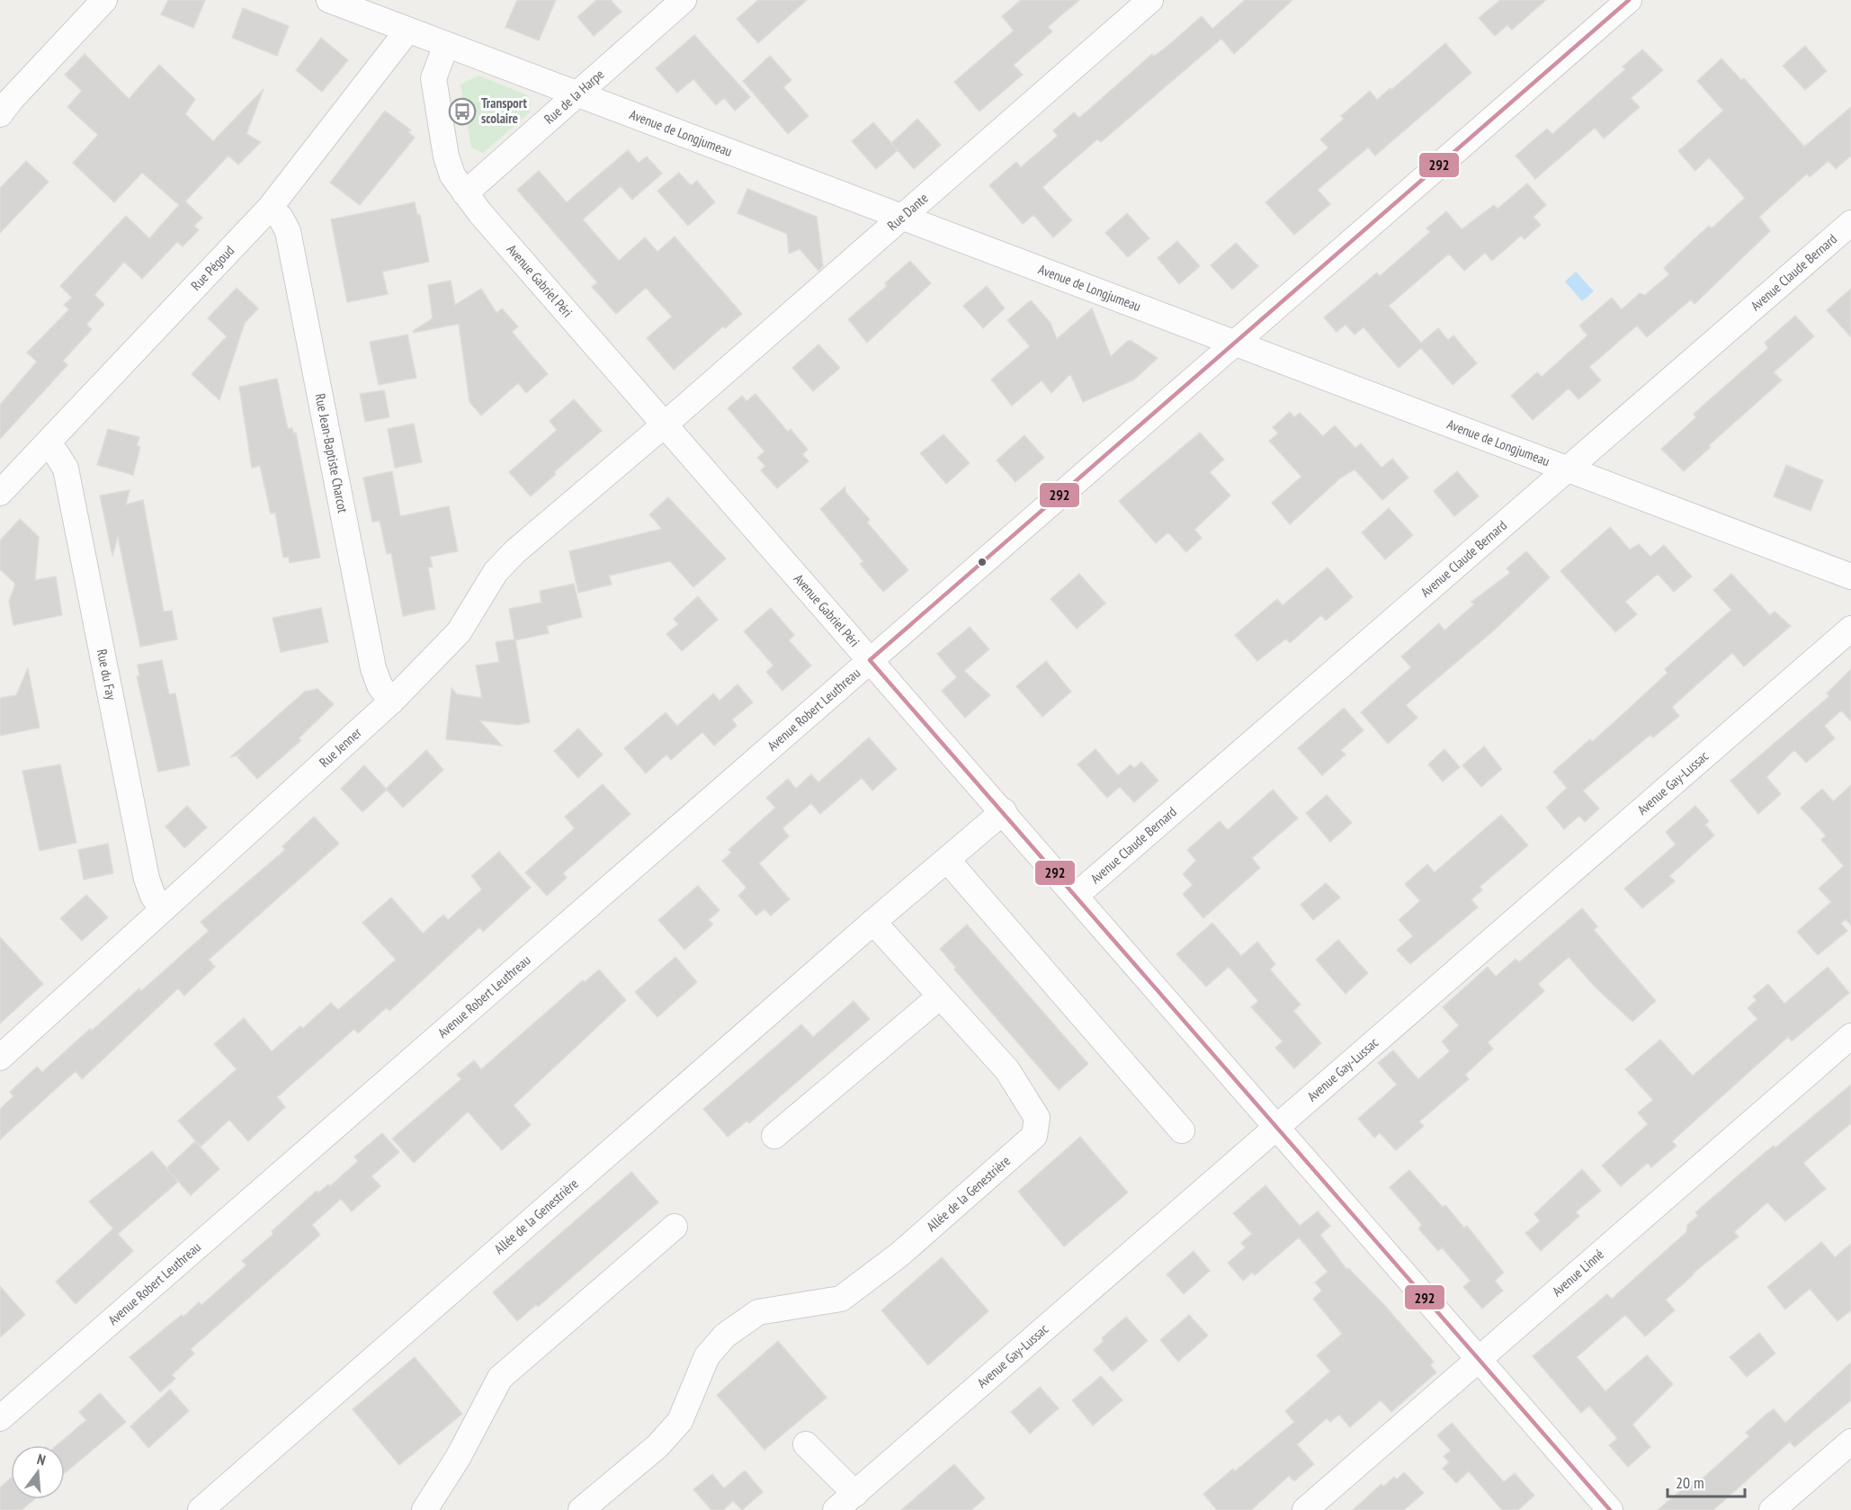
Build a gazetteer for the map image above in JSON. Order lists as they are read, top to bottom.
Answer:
{
  "streets": {
    "street": [
      "Rue de la Harpe",
      "Avenue de Longjumeau",
      "Rue Dante",
      "Rue Pégoud",
      "Avenue Claude Bernard",
      "Avenue Gabriel Péri",
      "Rue Jean-Baptiste Charcot",
      "Rue du Fay",
      "Avenue Robert Leuthreau",
      "Rue Jenner",
      "Avenue Gay-Lussac",
      "Allée de la Genestrière",
      "Avenue Linné"
    ]
  },
  "crossings": [
    ["Rue de la Harpe", "Avenue de Longjumeau"],
    ["Rue de la Harpe", "Avenue Gabriel Péri"],
    ["Avenue de Longjumeau", "Rue Dante"],
    ["Avenue de Longjumeau", "Rue Pégoud"],
    ["Avenue de Longjumeau", "Avenue Claude Bernard"],
    ["Avenue de Longjumeau", "Avenue Gabriel Péri"],
    ["Avenue de Longjumeau", "Avenue Robert Leuthreau"],
    ["Rue Dante", "Avenue Gabriel Péri"],
    ["Rue Dante", "Rue Jenner"],
    ["Rue Pégoud", "Rue Jean-Baptiste Charcot"],
    ["Rue Pégoud", "Rue du Fay"],
    ["Avenue Claude Bernard", "Avenue Gabriel Péri"],
    ["Avenue Gabriel Péri", "Avenue Robert Leuthreau"],
    ["Avenue Gabriel Péri", "Rue Jenner"],
    ["Avenue Gabriel Péri", "Avenue Gay-Lussac"],
    ["Avenue Gabriel Péri", "Allée de la Genestrière"],
    ["Avenue Gabriel Péri", "Avenue Linné"],
    ["Rue Jean-Baptiste Charcot", "Rue Jenner"],
    ["Rue du Fay", "Rue Jenner"]
  ],
  "places": {
    "bus stop": ["Transport scolaire"]
  },
  "lines": ["transit line 292"],
  "scale_bar": "20 m",
  "north": "top"
}
